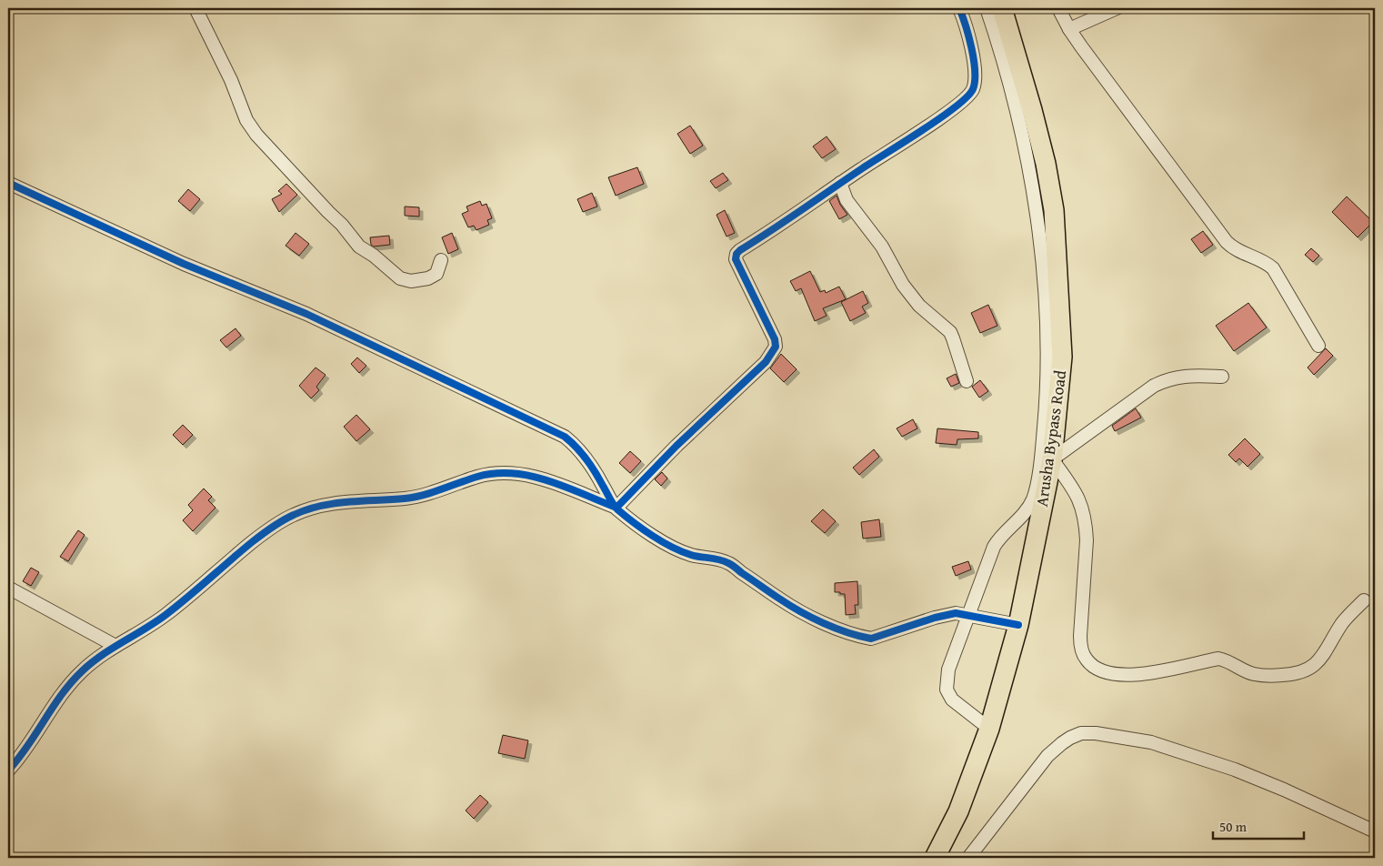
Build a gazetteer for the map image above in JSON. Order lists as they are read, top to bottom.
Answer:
{
  "streets": {
    "main road": ["Arusha Bypass Road"]
  },
  "scale_bar": "50 m"
}
